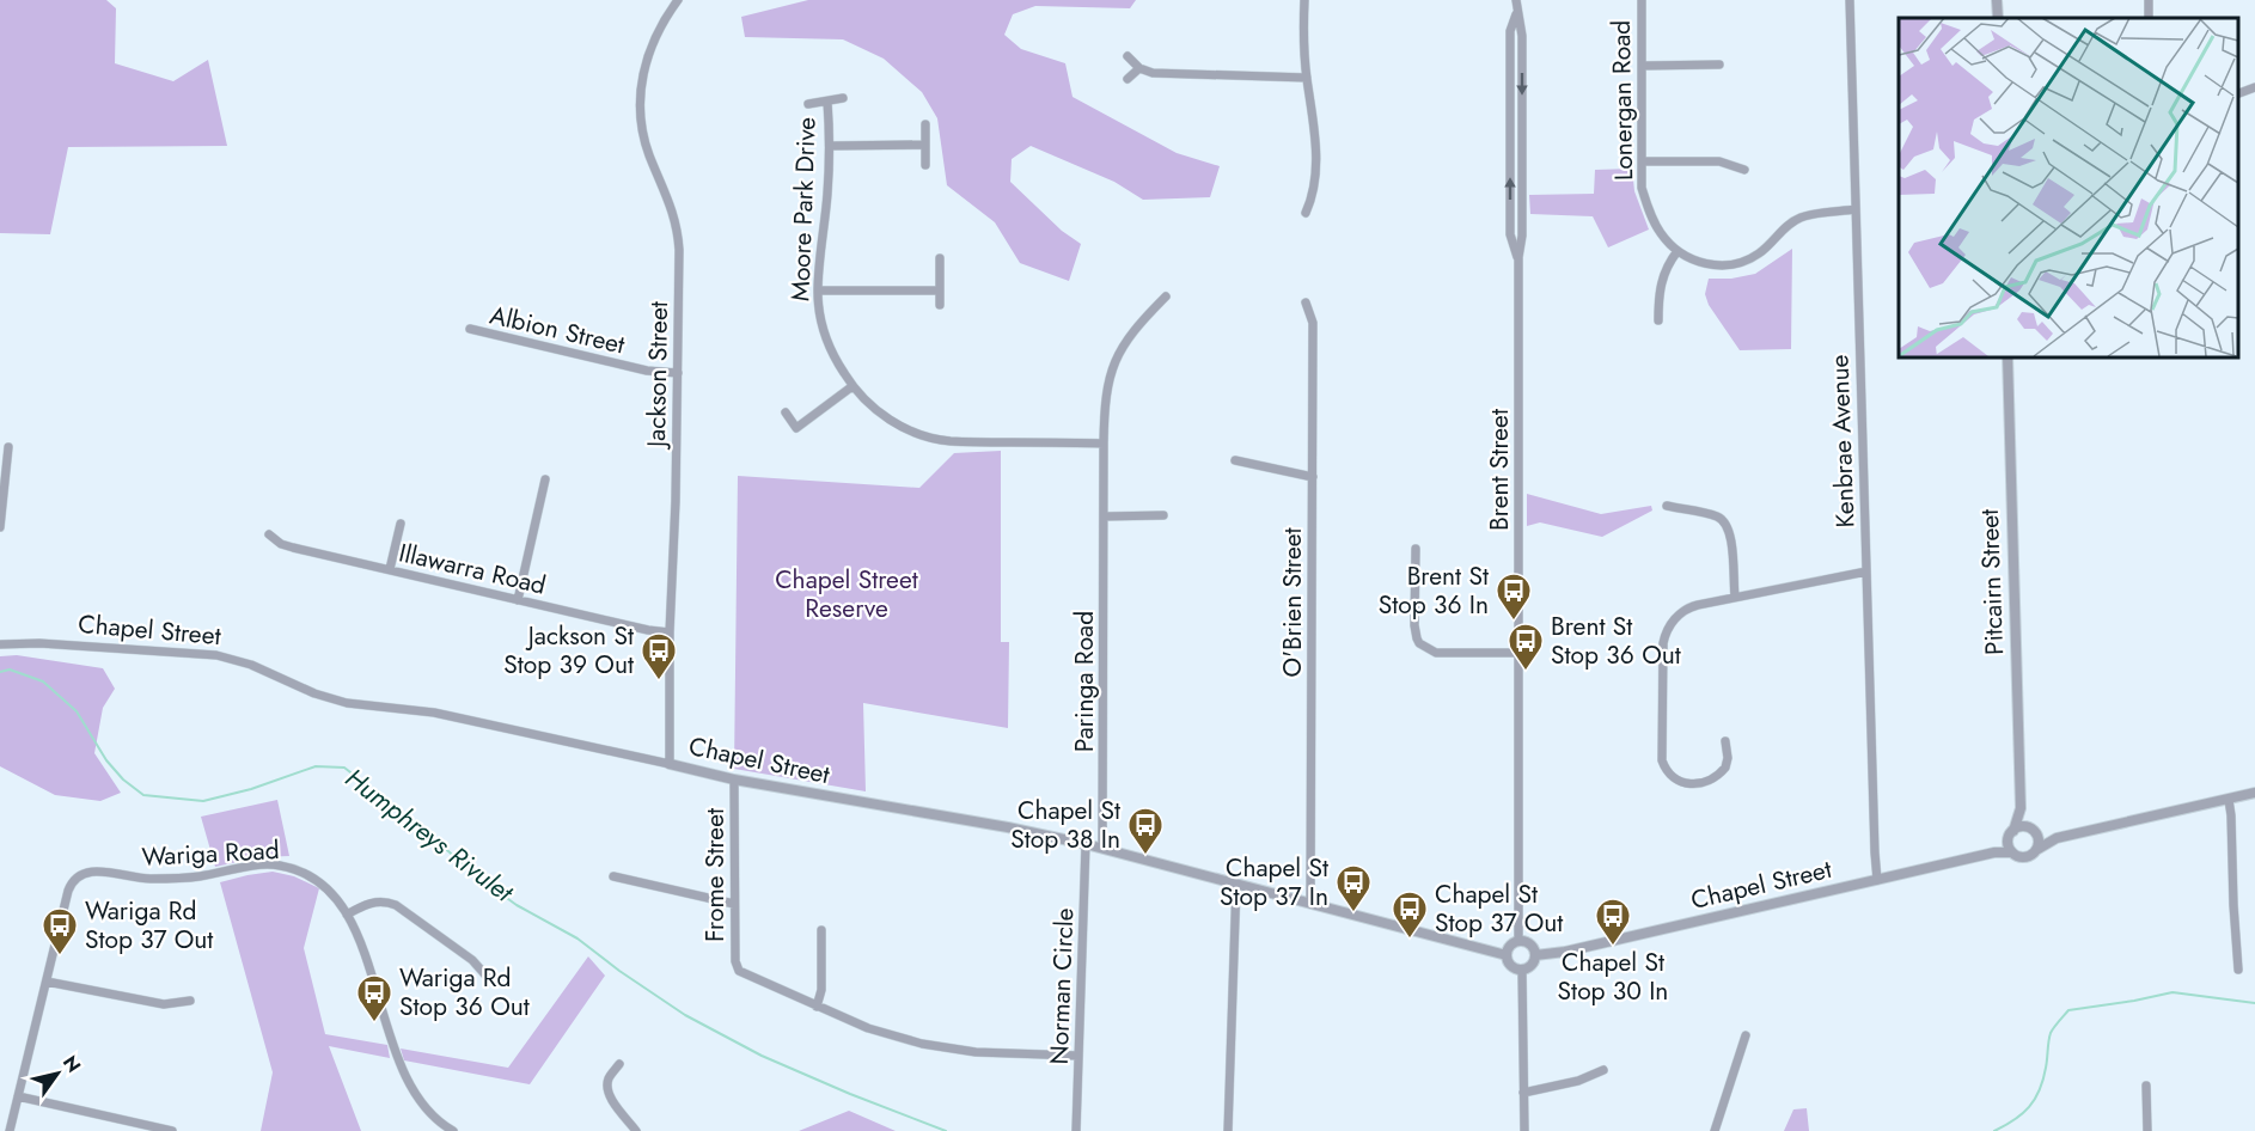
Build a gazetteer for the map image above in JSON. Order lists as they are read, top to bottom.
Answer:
{
  "streets": {
    "street": [
      "Lonergan Road",
      "Moore Park Drive",
      "Albion Street",
      "Jackson Street",
      "Kenbrae Avenue",
      "Brent Street",
      "Illawarra Road",
      "Pitcairn Street",
      "O'Brien Street",
      "Chapel Street",
      "Paringa Road",
      "Wariga Road",
      "Frome Street",
      "Norman Circle"
    ]
  },
  "crossings": [
    ["Lonergan Road", "Kenbrae Avenue"],
    ["Moore Park Drive", "Paringa Road"],
    ["Albion Street", "Jackson Street"],
    ["Jackson Street", "Illawarra Road"],
    ["Jackson Street", "Chapel Street"],
    ["Kenbrae Avenue", "Chapel Street"],
    ["Brent Street", "Chapel Street"],
    ["Pitcairn Street", "Chapel Street"],
    ["O'Brien Street", "Chapel Street"],
    ["Chapel Street", "Paringa Road"],
    ["Chapel Street", "Frome Street"],
    ["Chapel Street", "Norman Circle"],
    ["Frome Street", "Norman Circle"]
  ],
  "water": ["Humphreys Rivulet"],
  "parks": ["Chapel Street Reserve"],
  "places": {
    "bus stop": [
      "Brent St Stop 36 In",
      "Brent St Stop 36 Out",
      "Jackson St Stop 39 Out",
      "Chapel St Stop 38 In",
      "Chapel St Stop 37 In",
      "Chapel St Stop 37 Out",
      "Chapel St Stop 30 In",
      "Wariga Rd Stop 37 Out",
      "Wariga Rd Stop 36 Out"
    ]
  },
  "north": "top right"
}
